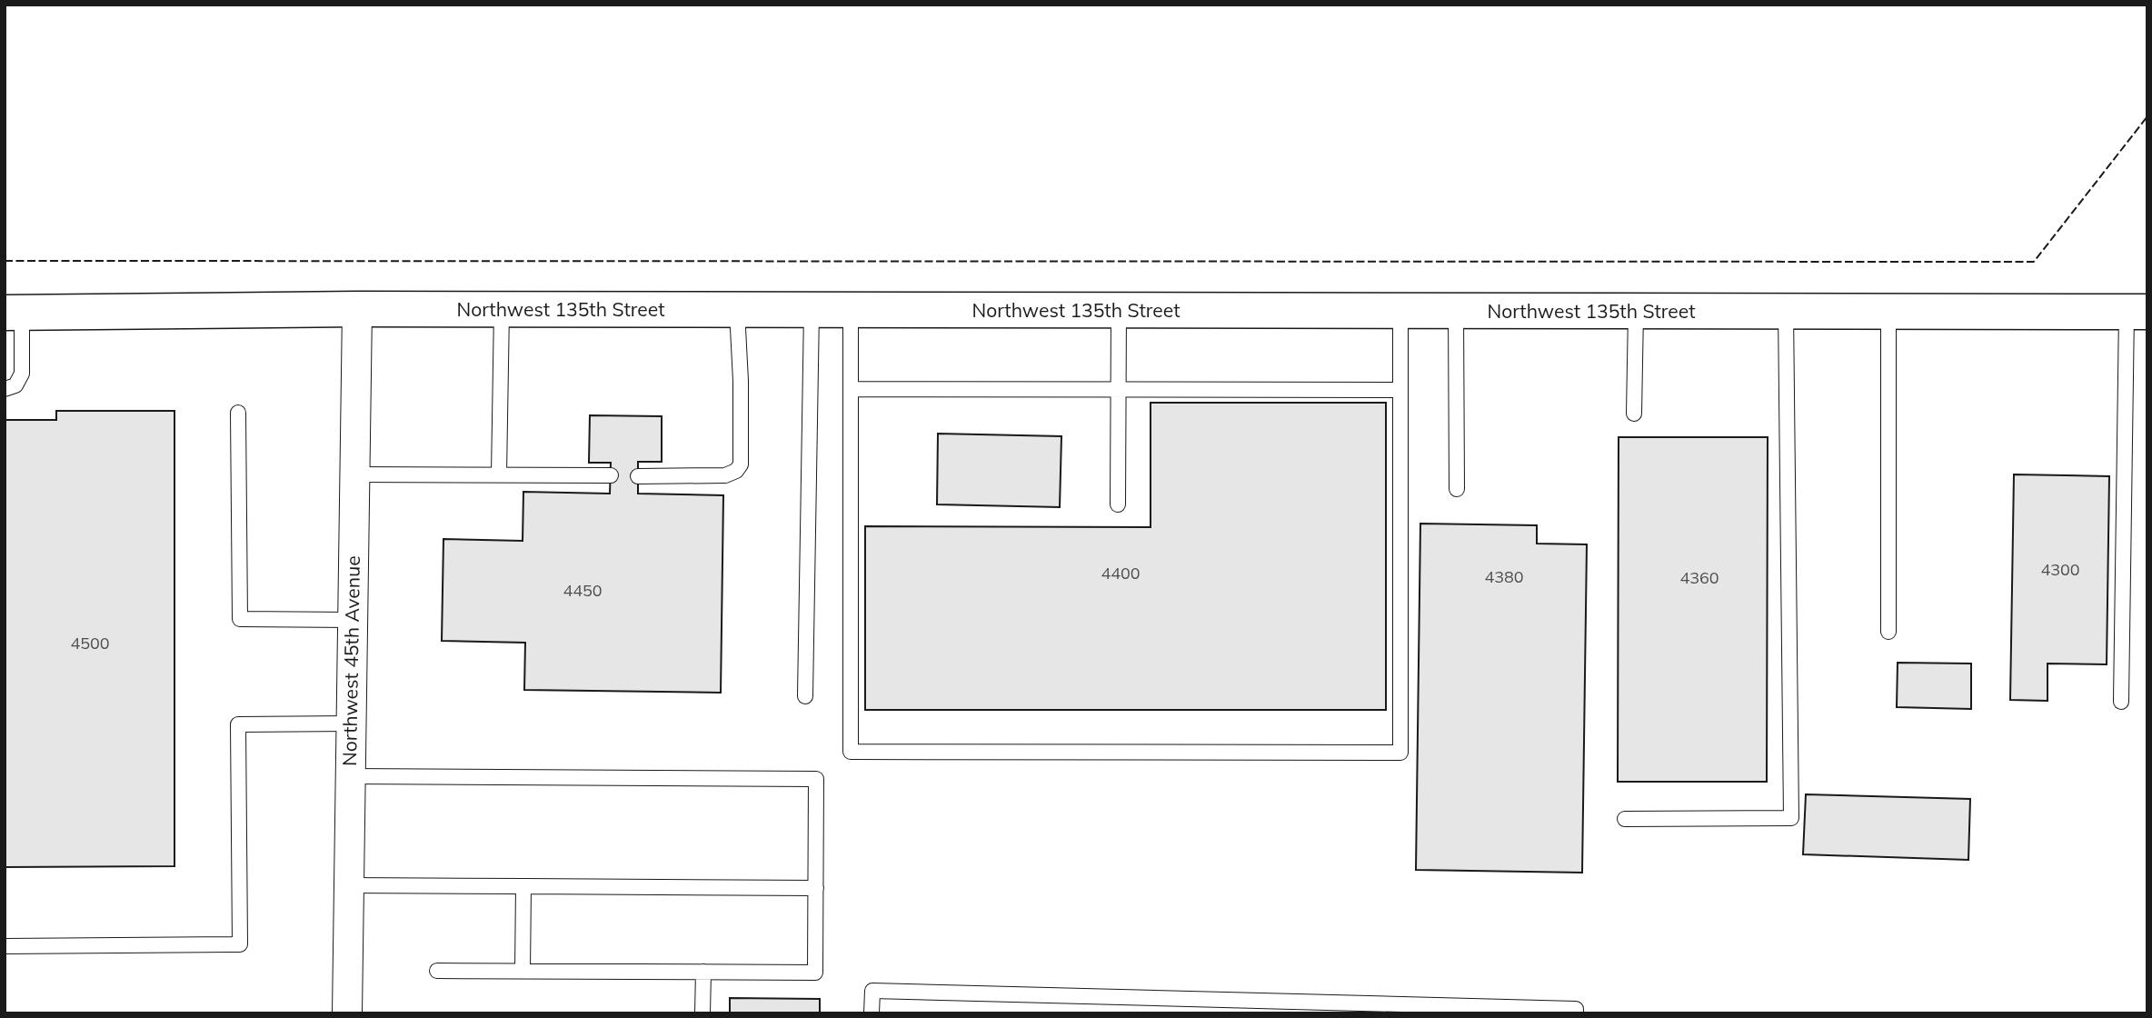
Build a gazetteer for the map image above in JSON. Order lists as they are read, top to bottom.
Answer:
{
  "streets": {
    "main road": ["Northwest 135th Street"],
    "street": ["Northwest 45th Avenue"]
  },
  "crossings": [
    ["Northwest 135th Street", "Northwest 45th Avenue"]
  ],
  "house_numbers": [
    "4300",
    "4400",
    "4380",
    "4360",
    "4450",
    "4500"
  ]
}
